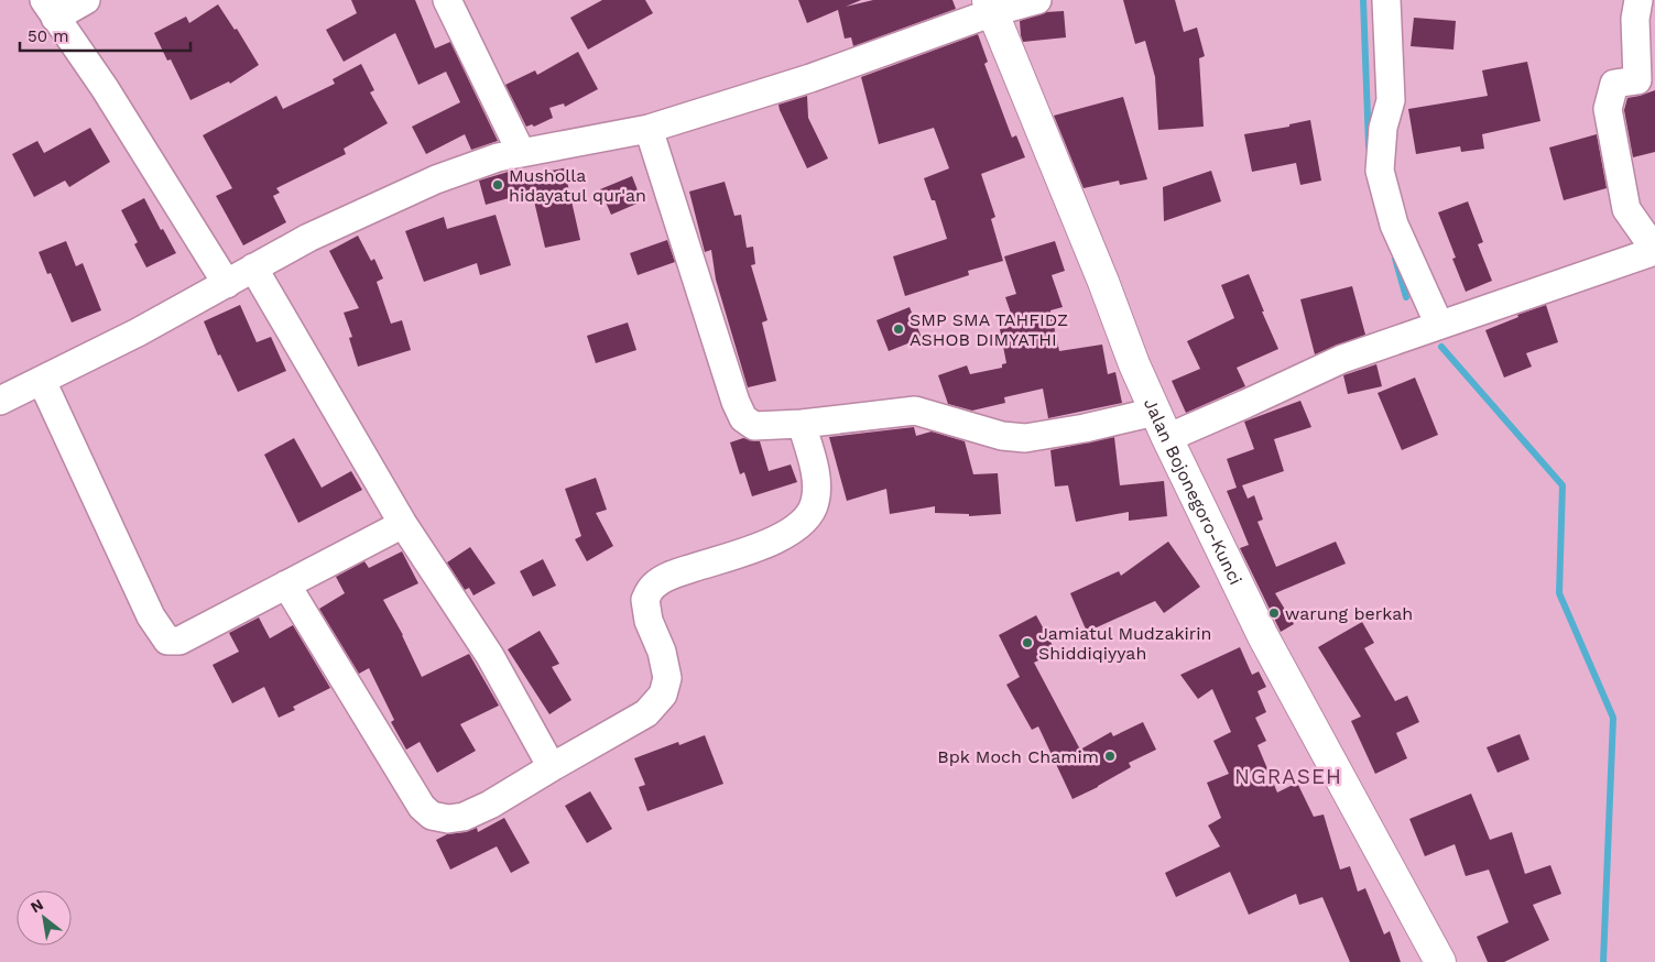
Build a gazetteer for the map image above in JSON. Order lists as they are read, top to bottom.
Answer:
{
  "streets": {
    "main road": ["Jalan Bojonegoro-Kunci"]
  },
  "districts": ["NGRASEH"],
  "places": [
    "Musholla hidayatul qur'an",
    "SMP SMA TAHFIDZ ASHOB DIMYATHI",
    "warung berkah",
    "Jamiatul Mudzakirin Shiddiqiyyah",
    "Bpk Moch Chamim"
  ],
  "scale_bar": "50 m",
  "north": "top left"
}
